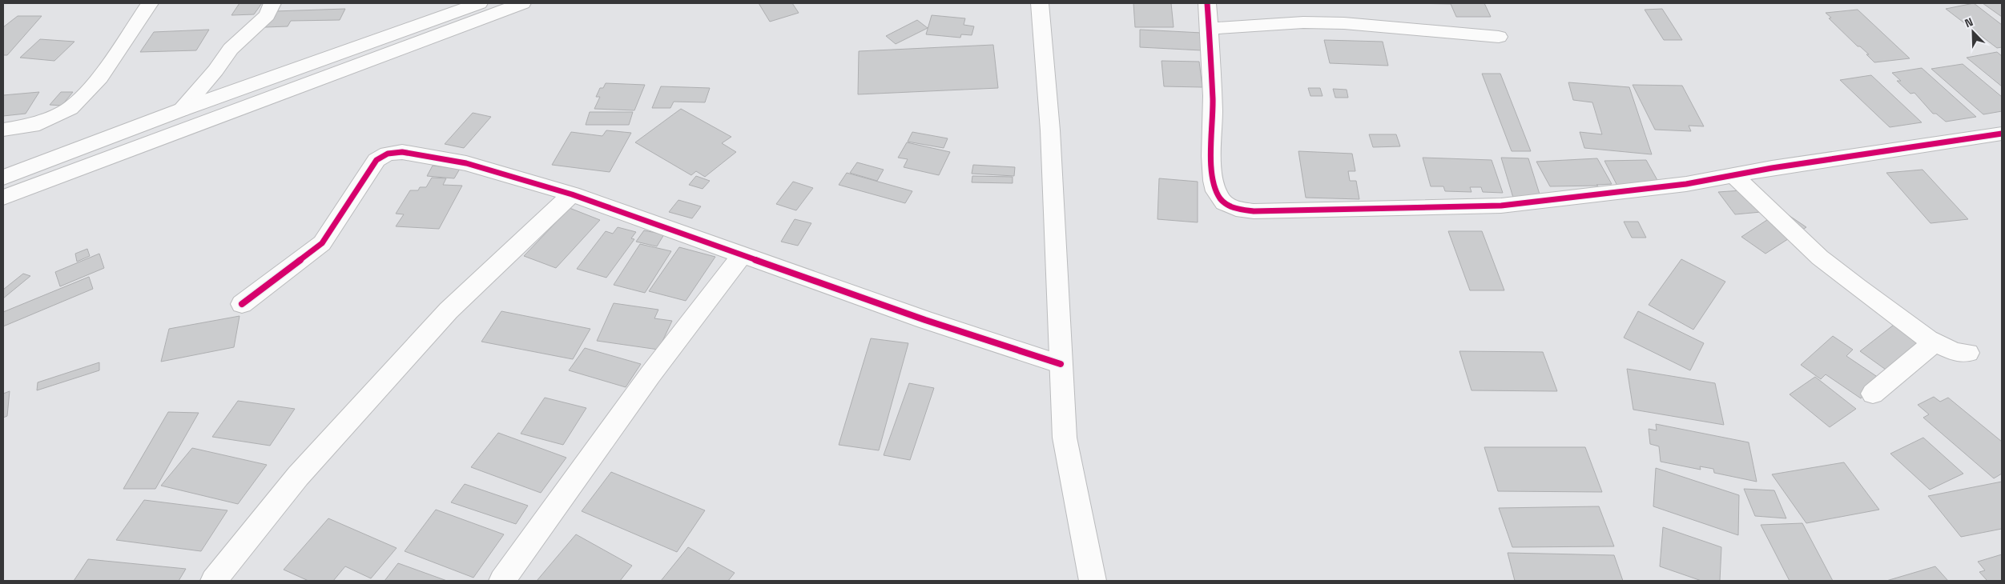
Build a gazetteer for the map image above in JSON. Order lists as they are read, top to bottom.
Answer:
{
  "north": "top left"
}
